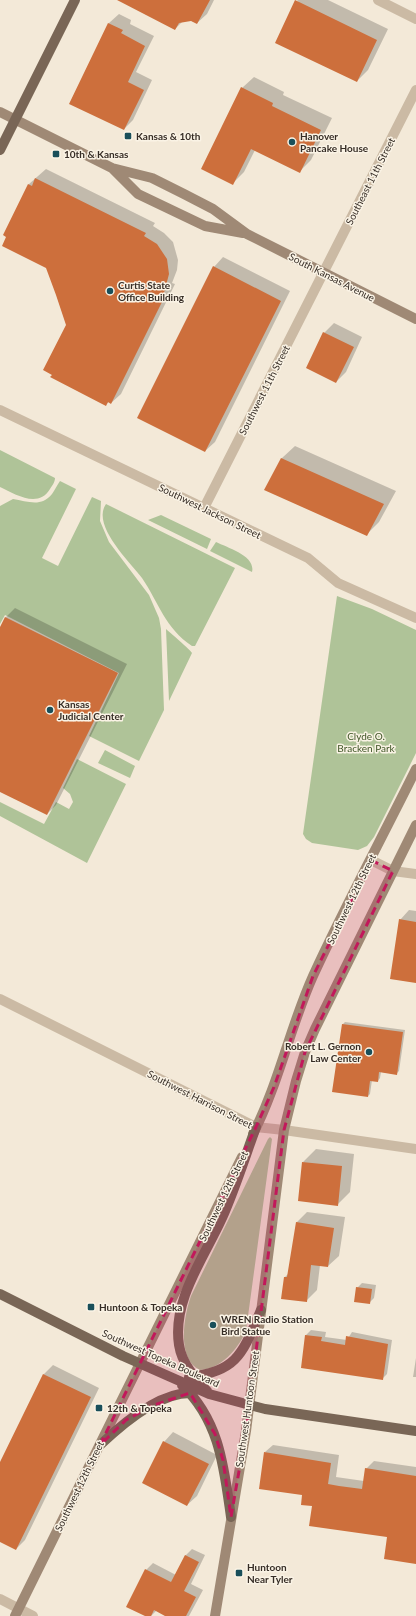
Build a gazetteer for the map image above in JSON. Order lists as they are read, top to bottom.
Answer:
{
  "streets": {
    "main road": [
      "South Kansas Avenue",
      "Southwest 12th Street",
      "Southwest Topeka Boulevard",
      "Southwest Huntoon Street"
    ],
    "street": [
      "Southeast 11th Street",
      "Southwest 11th Street",
      "Southwest Jackson Street",
      "Southwest Harrison Street"
    ]
  },
  "crossings": [
    ["Southeast 11th Street", "South Kansas Avenue"],
    ["Southeast 11th Street", "Southwest 11th Street"],
    ["South Kansas Avenue", "Southwest 11th Street"],
    ["Southwest 11th Street", "Southwest Jackson Street"],
    ["Southwest 12th Street", "Southwest Harrison Street"],
    ["Southwest 12th Street", "Southwest Topeka Boulevard"],
    ["Southwest Harrison Street", "Southwest Huntoon Street"],
    ["Southwest Topeka Boulevard", "Southwest Huntoon Street"]
  ],
  "parks": ["Clyde O. Bracken Park"],
  "places": {
    "transit": [
      "Kansas & 10th",
      "10th & Kansas",
      "Huntoon & Topeka",
      "12th & Topeka",
      "Huntoon Near Tyler"
    ],
    "other": [
      "Hanover Pancake House",
      "Curtis State Office Building",
      "Kansas Judicial Center",
      "Robert L. Gernon Law Center",
      "WREN Radio Station Bird Statue"
    ]
  }
}
